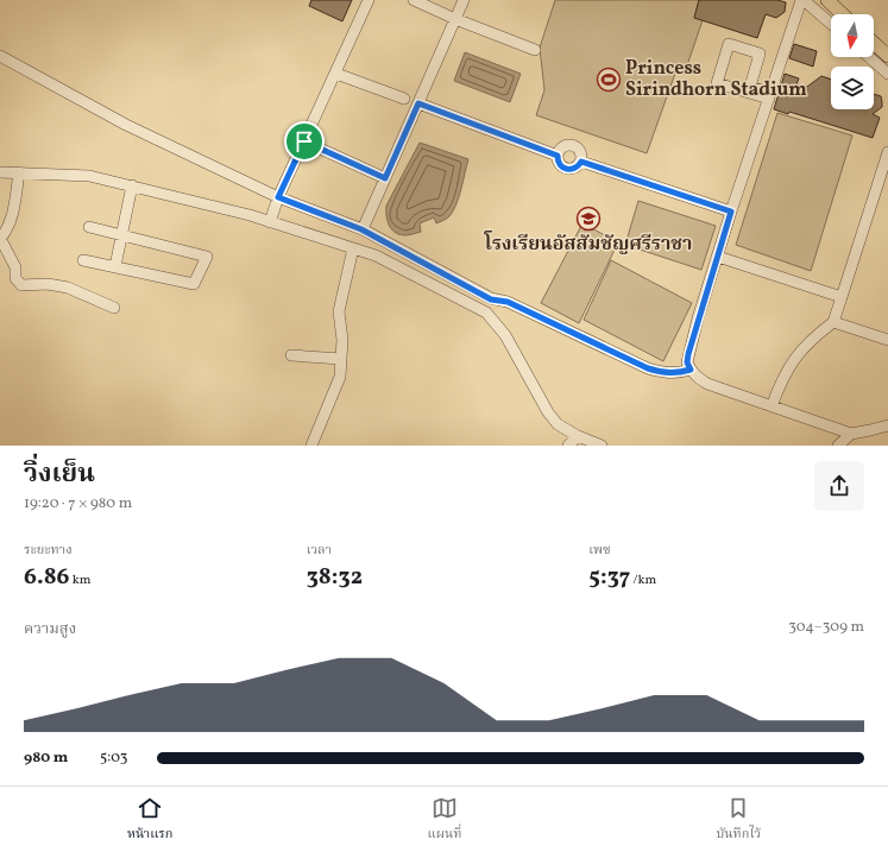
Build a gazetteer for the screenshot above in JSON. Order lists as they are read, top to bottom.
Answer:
{
  "places": {
    "sports": ["Princess Sirindhorn Stadium"],
    "school or university": ["โรงเรียนอัสสัมชัญศรีราชา"]
  },
  "north": "bottom",
  "page": {
    "heading": ["วิ่งเย็น", "19:20 · 7 × 980 m"],
    "stats": [
      ["ระยะทาง", "6.86 km"],
      ["เวลา", "38:32"],
      ["เพซ", "5:37 /km"]
    ],
    "chart": ["ความสูง", "304–309 m"],
    "list": [
      {
        "name": "980 m",
        "note": "5:03"
      }
    ],
    "tabs": ["หน้าแรก", "แผนที่", "บันทึกไว้"]
  }
}
